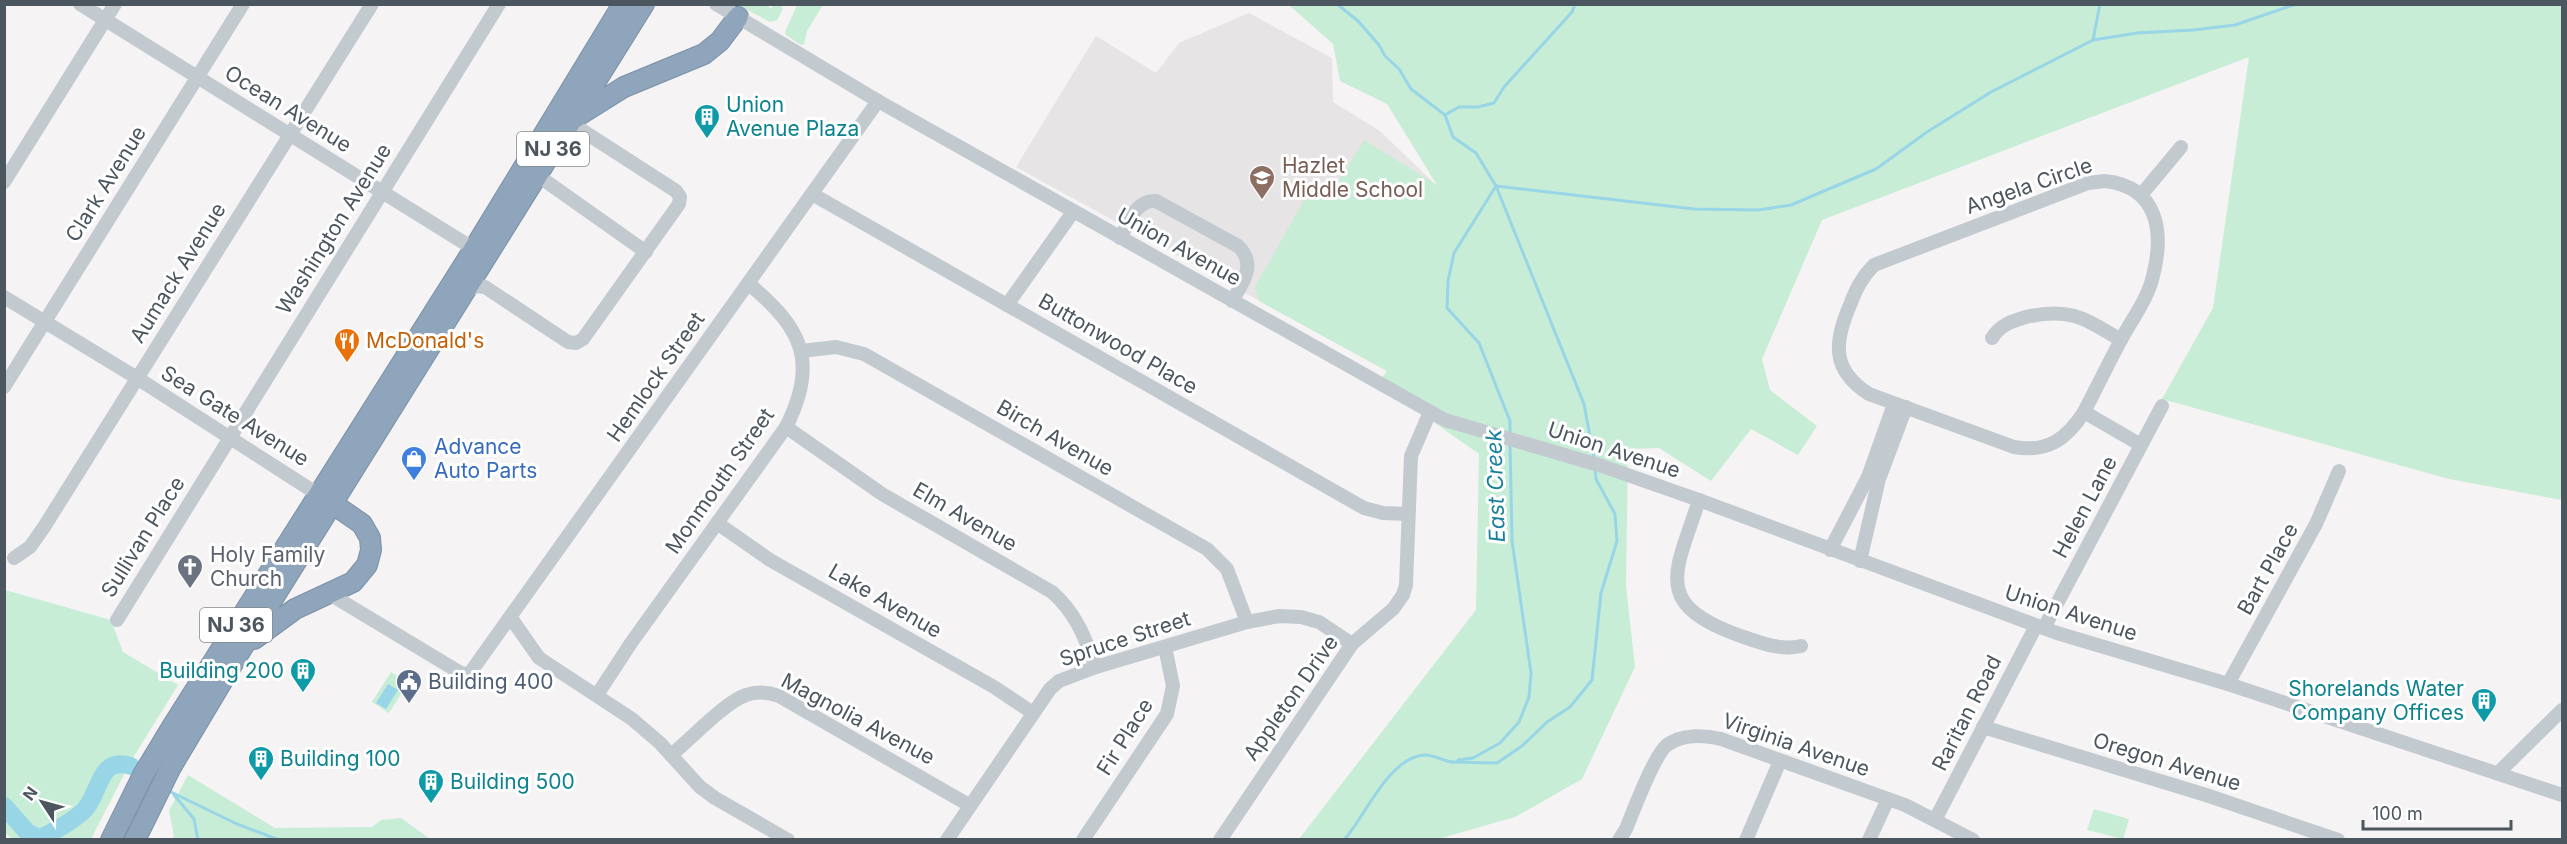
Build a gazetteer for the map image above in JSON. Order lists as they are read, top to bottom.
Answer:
{
  "streets": {
    "highway": ["NJ 36"],
    "street": [
      "Ocean Avenue",
      "Clark Avenue",
      "Angela Circle",
      "Washington Avenue",
      "Union Avenue",
      "Aumack Avenue",
      "Buttonwood Place",
      "Hemlock Street",
      "Sea Gate Avenue",
      "Birch Avenue",
      "Monmouth Street",
      "Helen Lane",
      "Elm Avenue",
      "Sullivan Place",
      "Bart Place",
      "Lake Avenue",
      "Spruce Street",
      "Appleton Drive",
      "Raritan Road",
      "Magnolia Avenue",
      "Fir Place",
      "Virginia Avenue",
      "Oregon Avenue"
    ]
  },
  "crossings": [
    ["Ocean Avenue", "NJ 36"],
    ["Ocean Avenue", "Clark Avenue"],
    ["Ocean Avenue", "Washington Avenue"],
    ["Ocean Avenue", "Aumack Avenue"],
    ["NJ 36", "Sea Gate Avenue"],
    ["Clark Avenue", "Sea Gate Avenue"],
    ["Washington Avenue", "Sea Gate Avenue"],
    ["Washington Avenue", "Sullivan Place"],
    ["Union Avenue", "Hemlock Street"],
    ["Union Avenue", "Helen Lane"],
    ["Union Avenue", "Bart Place"],
    ["Union Avenue", "Appleton Drive"],
    ["Union Avenue", "Raritan Road"],
    ["Aumack Avenue", "Sea Gate Avenue"],
    ["Buttonwood Place", "Hemlock Street"],
    ["Buttonwood Place", "Appleton Drive"],
    ["Hemlock Street", "Monmouth Street"],
    ["Birch Avenue", "Monmouth Street"],
    ["Birch Avenue", "Spruce Street"],
    ["Monmouth Street", "Elm Avenue"],
    ["Monmouth Street", "Lake Avenue"],
    ["Helen Lane", "Raritan Road"],
    ["Elm Avenue", "Spruce Street"],
    ["Lake Avenue", "Spruce Street"],
    ["Spruce Street", "Appleton Drive"],
    ["Spruce Street", "Magnolia Avenue"],
    ["Spruce Street", "Fir Place"],
    ["Raritan Road", "Virginia Avenue"],
    ["Raritan Road", "Oregon Avenue"]
  ],
  "water": ["East Creek"],
  "places": {
    "building": [
      "Union Avenue Plaza",
      "Building 200",
      "Shorelands Water Company Offices",
      "Building 100",
      "Building 500"
    ],
    "school or university": ["Hazlet Middle School"],
    "restaurant": ["McDonald's"],
    "shop": ["Advance Auto Parts"],
    "church": ["Holy Family Church"],
    "public building": ["Building 400"]
  },
  "scale_bar": "100 m",
  "north": "top left"
}
